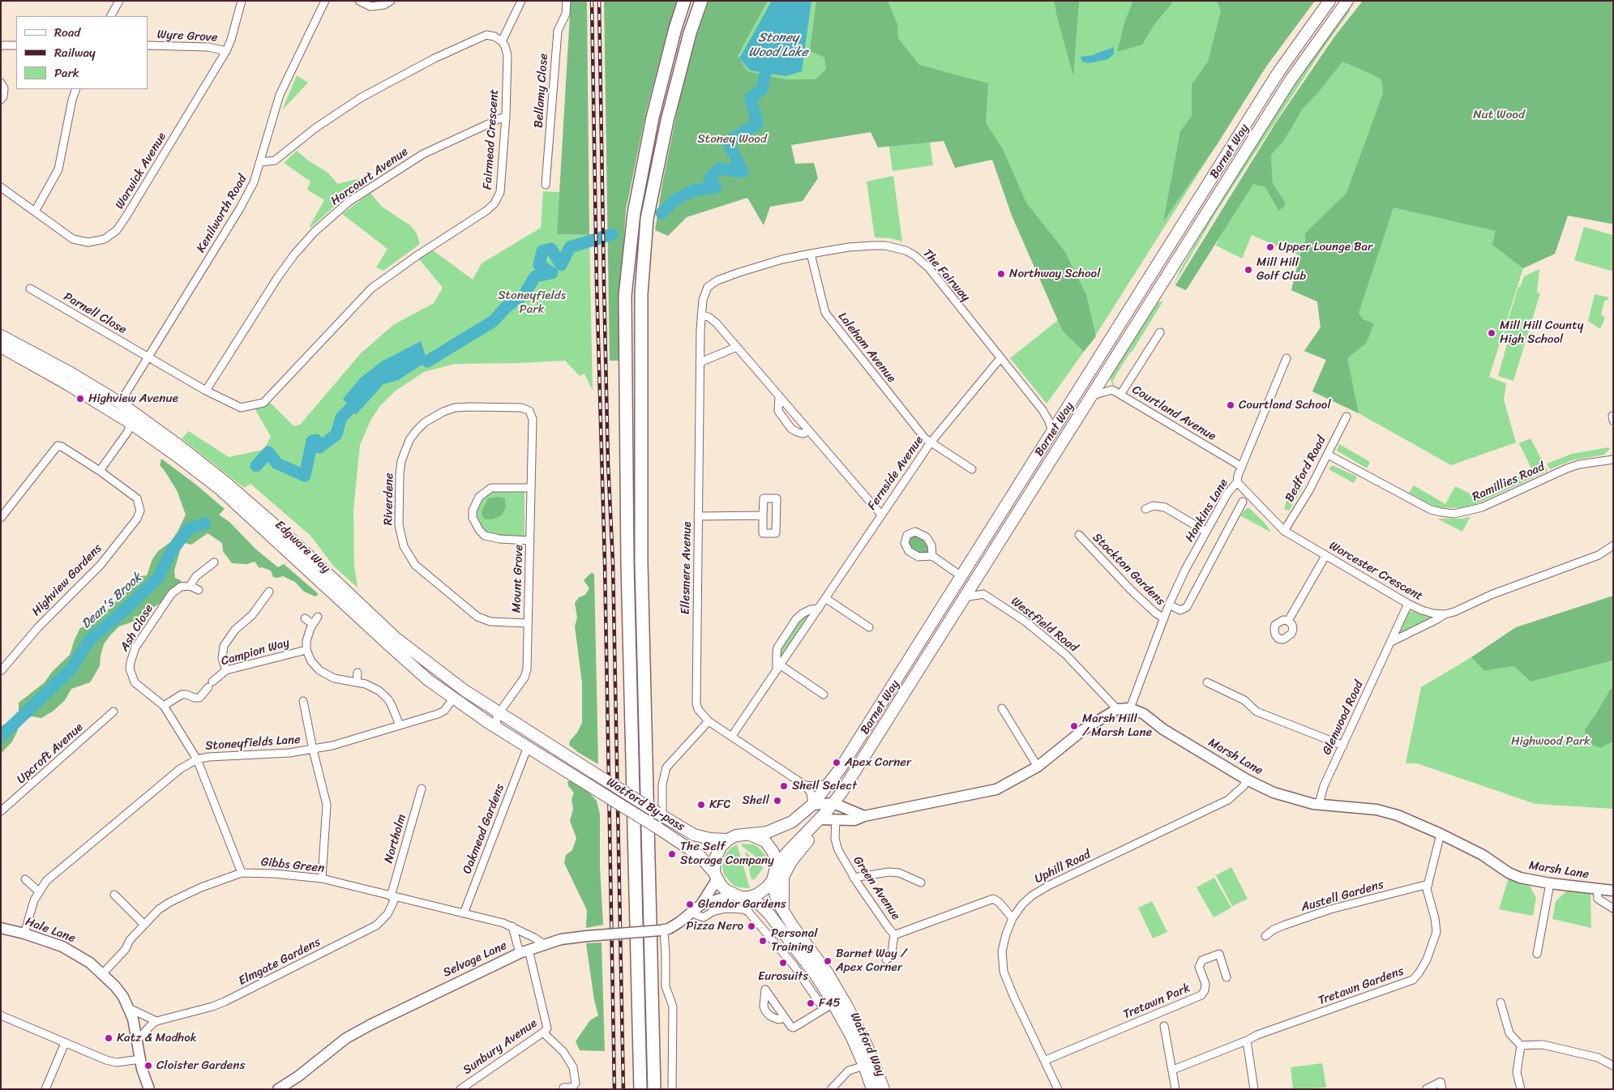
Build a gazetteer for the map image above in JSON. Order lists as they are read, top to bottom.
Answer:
{
  "streets": {
    "highway": [
      "Barnet Way",
      "Edgware Way",
      "Watford By-pass",
      "Watford Way"
    ],
    "main road": ["Marsh Lane", "Hale Lane", "Selvage Lane"],
    "street": [
      "Wyre Grove",
      "Bellamy Close",
      "Fairmead Crescent",
      "Warwick Avenue",
      "Harcourt Avenue",
      "Kenilworth Road",
      "The Fairway",
      "Parnell Close",
      "Laleham Avenue",
      "Courtland Avenue",
      "Bedford Road",
      "Fernside Avenue",
      "Ramillies Road",
      "Riverdene",
      "Hankins Lane",
      "Ellesmere Avenue",
      "Stockton Gardens",
      "Worcester Crescent",
      "Mount Grove",
      "Highview Gardens",
      "Westfield Road",
      "Ash Close",
      "Campion Way",
      "Glenwood Road",
      "Stoneyfields Lane",
      "Upcroft Avenue",
      "Oakmead Gardens",
      "Northolm",
      "Gibbs Green",
      "Uphill Road",
      "Green Avenue",
      "Austell Gardens",
      "Elmgate Gardens",
      "Tretawn Gardens",
      "Tretawn Park",
      "Sunbury Avenue"
    ]
  },
  "crossings": [
    ["Wyre Grove", "Warwick Avenue"],
    ["Fairmead Crescent", "Harcourt Avenue"],
    ["Fairmead Crescent", "Kenilworth Road"],
    ["Fairmead Crescent", "Parnell Close"],
    ["Barnet Way", "The Fairway"],
    ["Barnet Way", "Courtland Avenue"],
    ["Barnet Way", "Westfield Road"],
    ["Barnet Way", "Marsh Lane"],
    ["Barnet Way", "Watford By-pass"],
    ["Barnet Way", "Selvage Lane"],
    ["Barnet Way", "Watford Way"],
    ["Kenilworth Road", "Parnell Close"],
    ["Kenilworth Road", "Edgware Way"],
    ["The Fairway", "Laleham Avenue"],
    ["The Fairway", "Fernside Avenue"],
    ["The Fairway", "Ellesmere Avenue"],
    ["Laleham Avenue", "Fernside Avenue"],
    ["Courtland Avenue", "Hankins Lane"],
    ["Bedford Road", "Ramillies Road"],
    ["Bedford Road", "Worcester Crescent"],
    ["Fernside Avenue", "Ellesmere Avenue"],
    ["Riverdene", "Mount Grove"],
    ["Hankins Lane", "Stockton Gardens"],
    ["Hankins Lane", "Worcester Crescent"],
    ["Hankins Lane", "Marsh Lane"],
    ["Edgware Way", "Mount Grove"],
    ["Edgware Way", "Stoneyfields Lane"],
    ["Edgware Way", "Watford By-pass"],
    ["Worcester Crescent", "Glenwood Road"],
    ["Westfield Road", "Marsh Lane"],
    ["Ash Close", "Campion Way"],
    ["Ash Close", "Stoneyfields Lane"],
    ["Ash Close", "Gibbs Green"],
    ["Glenwood Road", "Marsh Lane"],
    ["Stoneyfields Lane", "Hale Lane"],
    ["Marsh Lane", "Uphill Road"],
    ["Marsh Lane", "Green Avenue"],
    ["Marsh Lane", "Tretawn Gardens"],
    ["Watford By-pass", "Selvage Lane"],
    ["Watford By-pass", "Watford Way"],
    ["Oakmead Gardens", "Gibbs Green"],
    ["Northolm", "Gibbs Green"],
    ["Northolm", "Elmgate Gardens"],
    ["Gibbs Green", "Hale Lane"],
    ["Gibbs Green", "Selvage Lane"],
    ["Gibbs Green", "Elmgate Gardens"],
    ["Uphill Road", "Green Avenue"],
    ["Uphill Road", "Tretawn Park"],
    ["Austell Gardens", "Tretawn Gardens"],
    ["Hale Lane", "Elmgate Gardens"],
    ["Selvage Lane", "Watford Way"],
    ["Selvage Lane", "Sunbury Avenue"]
  ],
  "water": ["Stoney Wood Lake", "Dean's Brook"],
  "parks": [
    "Nut Wood",
    "Stoney Wood",
    "Stoneyfields Park",
    "Highwood Park"
  ],
  "places": [
    "Upper Lounge Bar",
    "Mill Hill Golf Club",
    "Northway School",
    "Mill Hill County High School",
    "Highview Avenue",
    "Courtland School",
    "Marsh Hill / Marsh Lane",
    "Apex Corner",
    "Shell Select",
    "Shell",
    "KFC",
    "The Self Storage Company",
    "Glendor Gardens",
    "Pizza Nero",
    "Personal Training",
    "Barnet Way / Apex Corner",
    "Eurosuits",
    "F45",
    "Katz & Madhok",
    "Cloister Gardens"
  ],
  "legend": ["Road", "Railway", "Park"]
}
